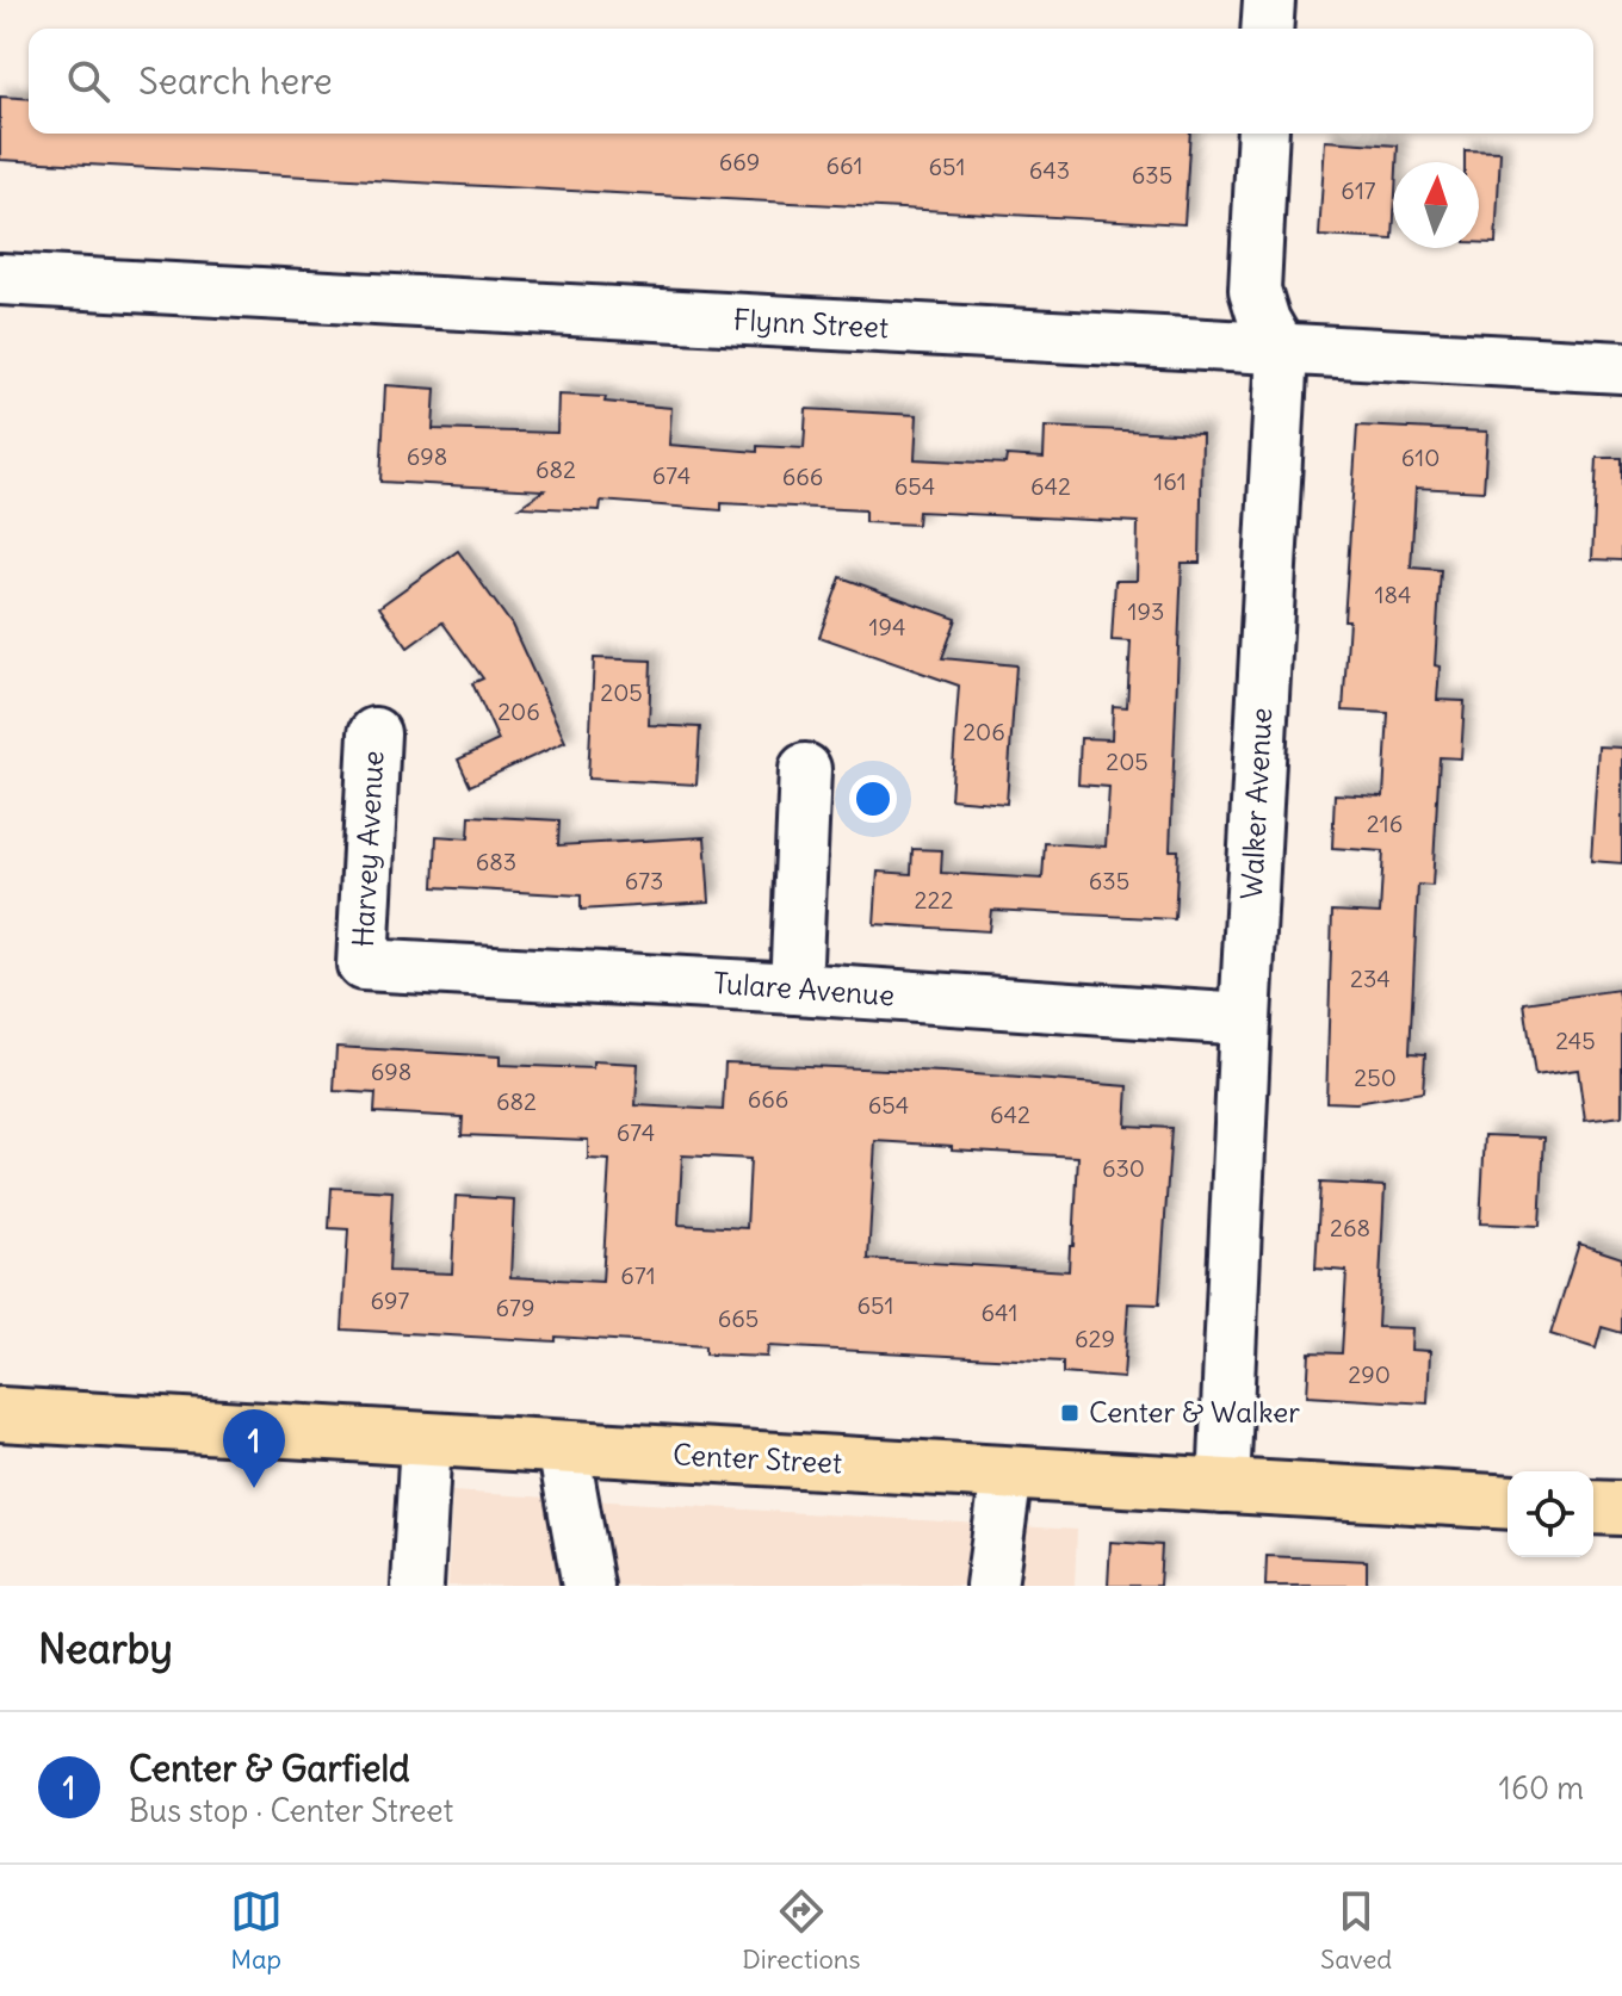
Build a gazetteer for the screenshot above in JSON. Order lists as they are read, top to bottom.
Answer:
{
  "streets": {
    "main road": ["Center Street"],
    "street": [
      "Flynn Street",
      "Walker Avenue",
      "Harvey Avenue",
      "Tulare Avenue"
    ]
  },
  "crossings": [
    ["Flynn Street", "Walker Avenue"],
    ["Walker Avenue", "Tulare Avenue"],
    ["Walker Avenue", "Center Street"],
    ["Harvey Avenue", "Tulare Avenue"]
  ],
  "places": {
    "transit": ["Center & Walker"]
  },
  "house_numbers": [
    "669",
    "661",
    "651",
    "643",
    "635",
    "617",
    "698",
    "610",
    "682",
    "674",
    "666",
    "161",
    "654",
    "642",
    "184",
    "193",
    "194",
    "205",
    "206",
    "206",
    "205",
    "216",
    "683",
    "673",
    "635",
    "222",
    "234",
    "245",
    "698",
    "250",
    "666",
    "682",
    "654",
    "642",
    "674",
    "630",
    "268",
    "671",
    "697",
    "651",
    "679",
    "641",
    "665",
    "629",
    "290"
  ],
  "north": "top",
  "page": {
    "search": "Search here",
    "pins": "1",
    "heading": "Nearby",
    "list": [
      {
        "mark": "1",
        "name": "Center & Garfield",
        "note": "Bus stop · Center Street",
        "value": "160 m"
      }
    ],
    "nav": ["Map", "Directions", "Saved"]
  }
}
